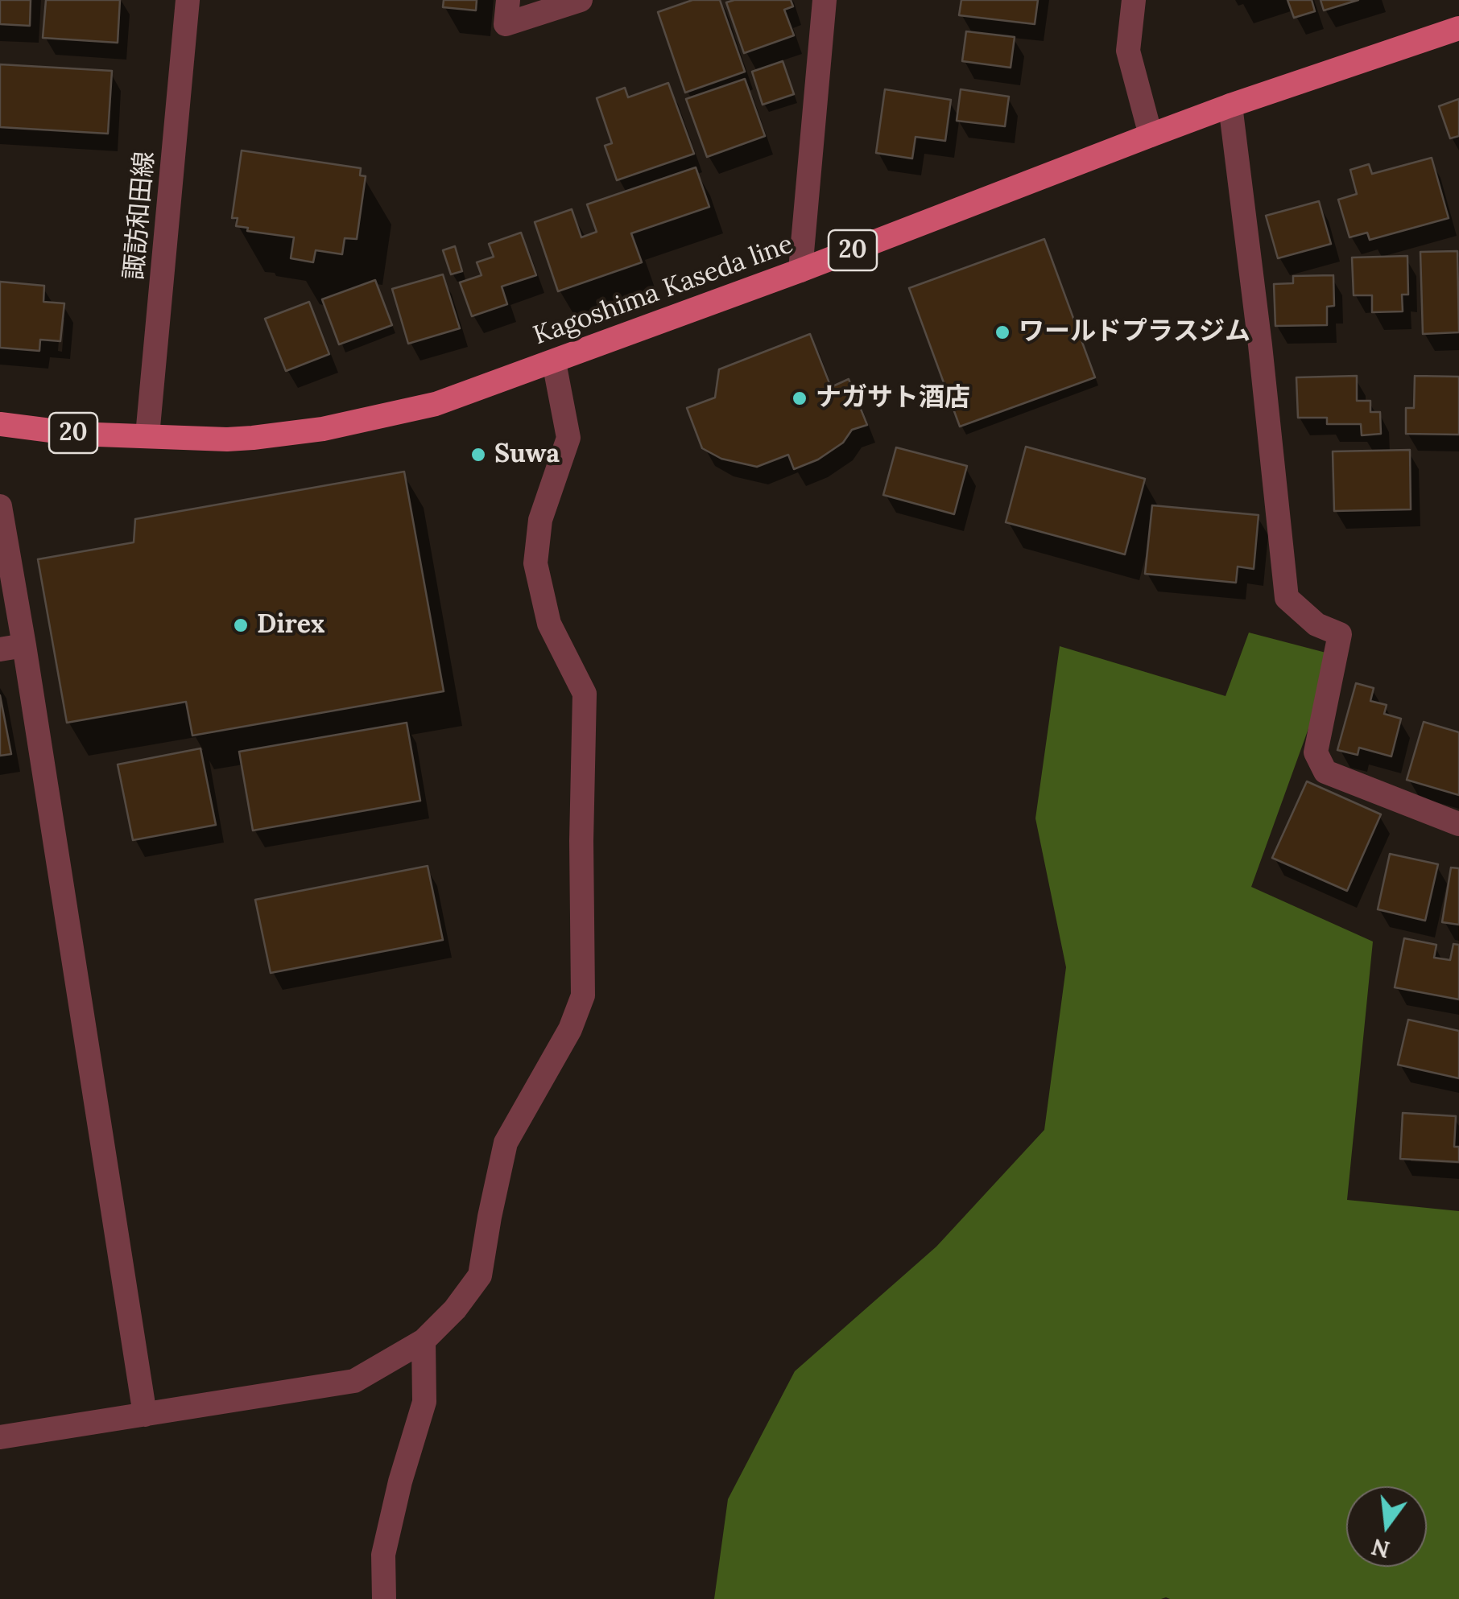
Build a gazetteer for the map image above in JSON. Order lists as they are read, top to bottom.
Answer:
{
  "streets": {
    "main road": ["20", "Kagoshima Kaseda line"],
    "street": ["諏訪和田線"]
  },
  "crossings": [
    ["諏訪和田線", "Kagoshima Kaseda line"]
  ],
  "places": [
    "ワールドプラスジム",
    "ナガサト酒店",
    "Suwa",
    "Direx"
  ],
  "north": "bottom"
}
